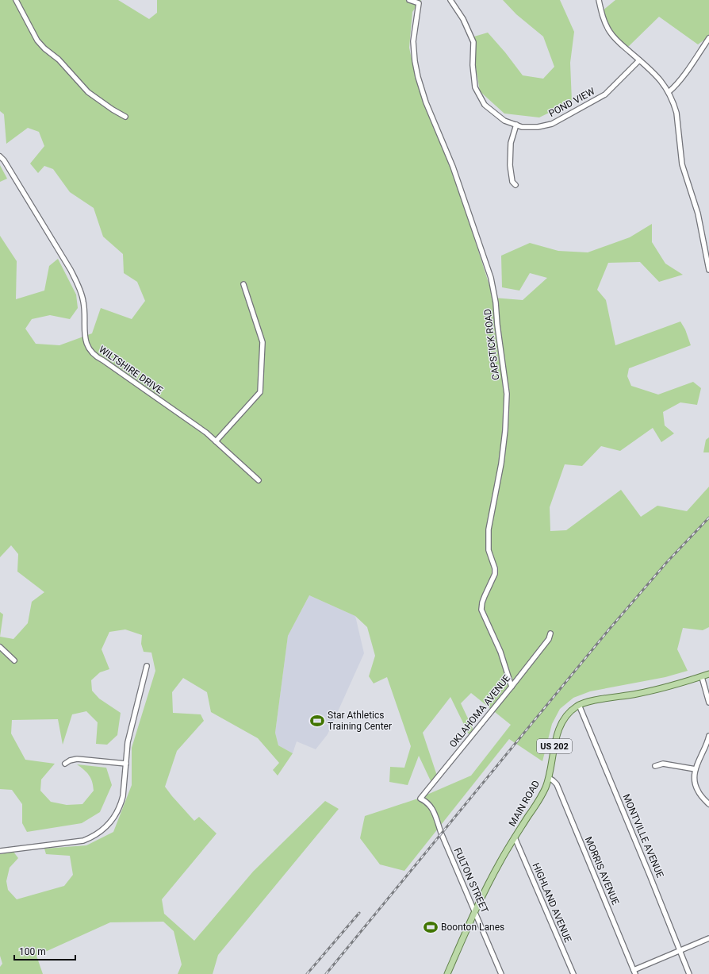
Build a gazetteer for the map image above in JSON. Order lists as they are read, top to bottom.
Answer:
{
  "streets": {
    "main road": ["US 202", "MAIN ROAD"],
    "street": [
      "POND VIEW",
      "CAPSTICK ROAD",
      "WILTSHIRE DRIVE",
      "OKLAHOMA AVENUE",
      "MONTVILLE AVENUE",
      "MORRIS AVENUE",
      "FULTON STREET",
      "HIGHLAND AVENUE"
    ]
  },
  "crossings": [
    ["CAPSTICK ROAD", "OKLAHOMA AVENUE"],
    ["OKLAHOMA AVENUE", "FULTON STREET"],
    ["US 202", "MAIN ROAD"],
    ["US 202", "FULTON STREET"],
    ["MAIN ROAD", "MONTVILLE AVENUE"],
    ["MAIN ROAD", "MORRIS AVENUE"],
    ["MAIN ROAD", "FULTON STREET"],
    ["MAIN ROAD", "HIGHLAND AVENUE"]
  ],
  "places": {
    "sports": ["Star Athletics Training Center", "Boonton Lanes"]
  },
  "scale_bar": "100 m"
}
